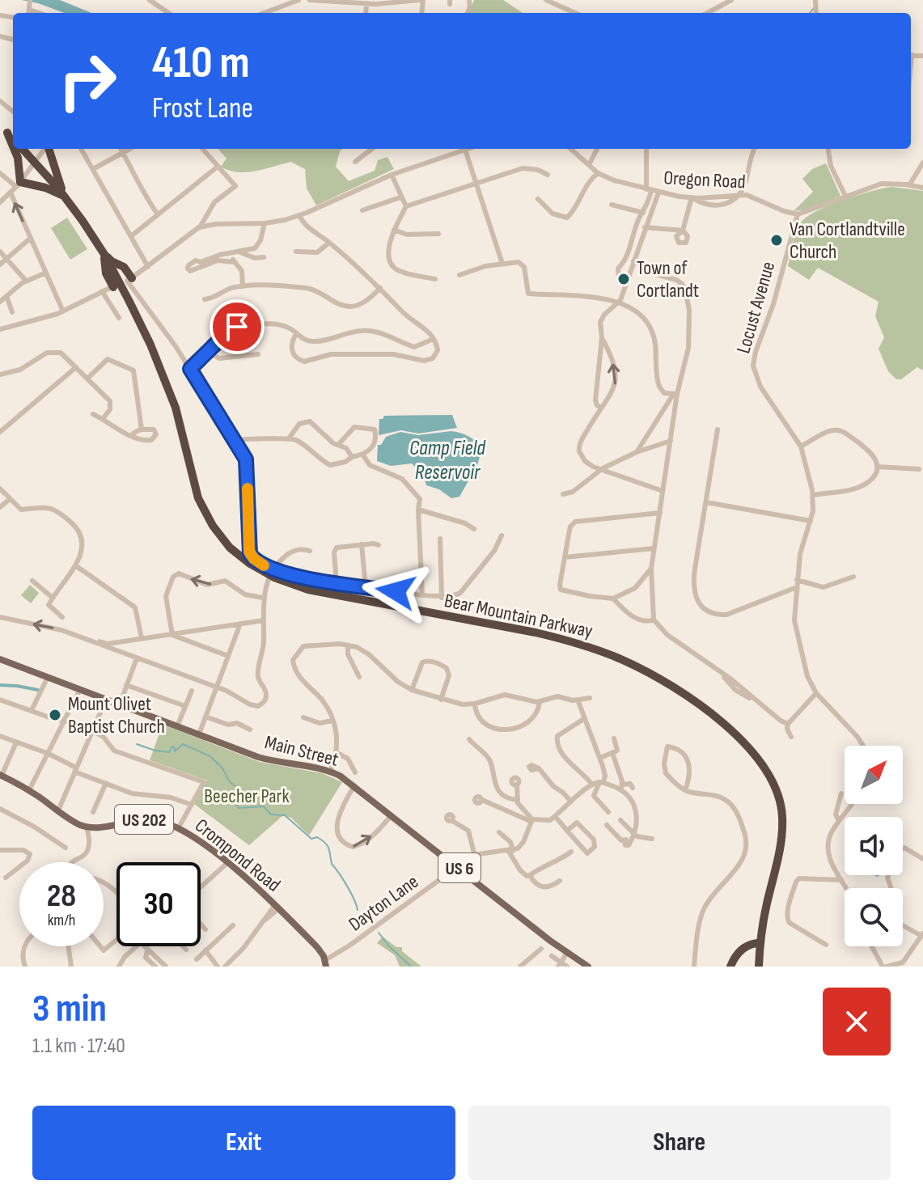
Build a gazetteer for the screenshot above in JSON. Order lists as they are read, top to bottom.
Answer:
{
  "streets": {
    "highway": ["Bear Mountain Parkway"],
    "main road": [
      "Main Street",
      "US 202",
      "Crompond Road",
      "US 6"
    ],
    "street": ["Oregon Road", "Locust Avenue", "Dayton Lane"]
  },
  "crossings": [
    ["Oregon Road", "Locust Avenue"],
    ["Main Street", "Dayton Lane"],
    ["US 202", "Crompond Road"],
    ["Crompond Road", "Dayton Lane"]
  ],
  "water": ["Camp Field Reservoir"],
  "parks": ["Beecher Park"],
  "places": ["Van Cortlandtville Church", "Town of Cortlandt", "Mount Olivet Baptist Church"],
  "north": "top right",
  "page": {
    "turn": ["410 m", "Frost Lane"],
    "speed": "28 km/h",
    "limit": "30",
    "heading": ["3 min", "1.1 km · 17:40"],
    "buttons": ["Exit", "Share"]
  }
}
